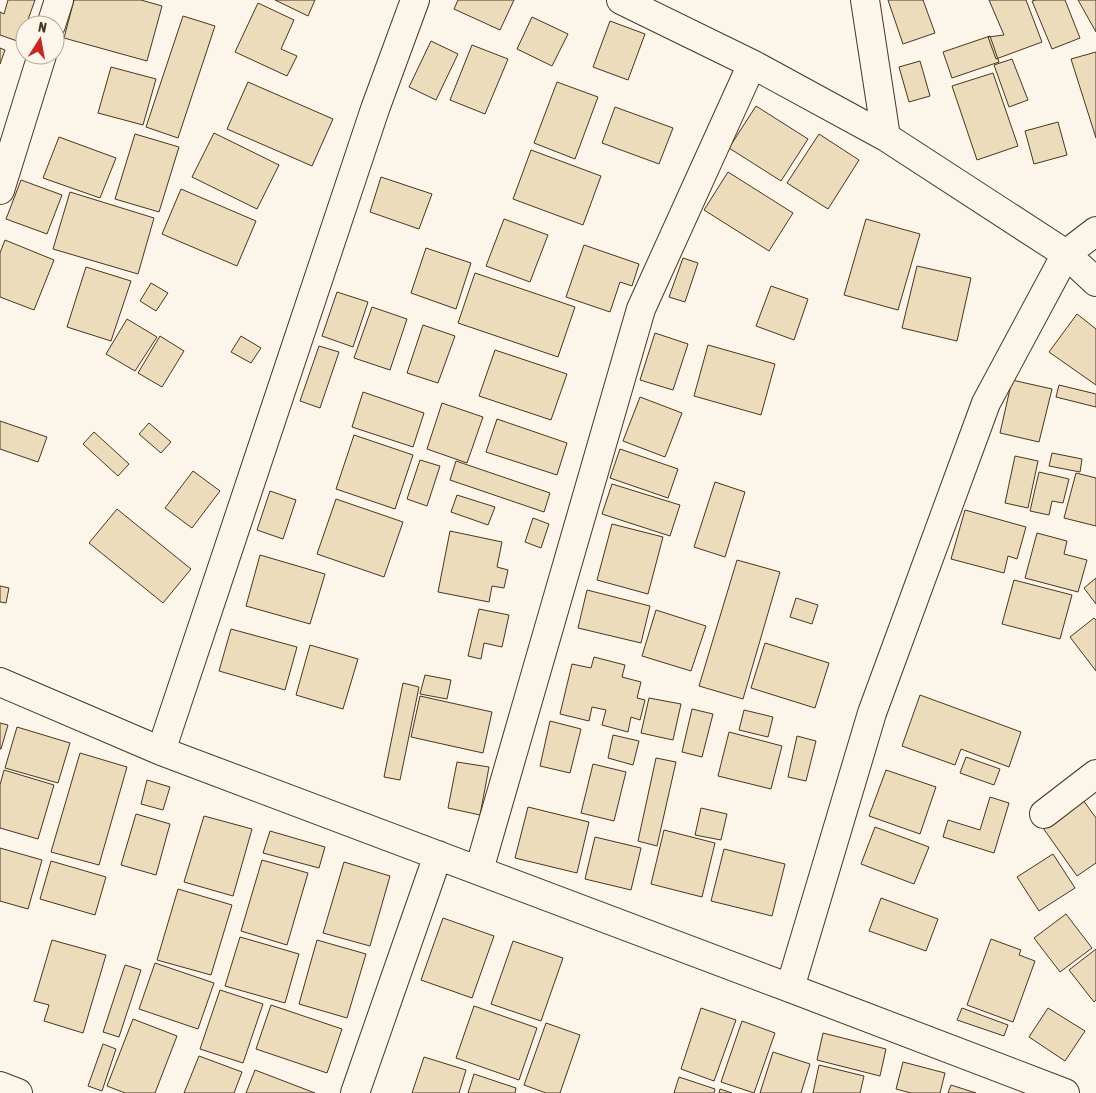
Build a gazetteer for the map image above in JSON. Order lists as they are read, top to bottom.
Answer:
{
  "north": "top"
}
